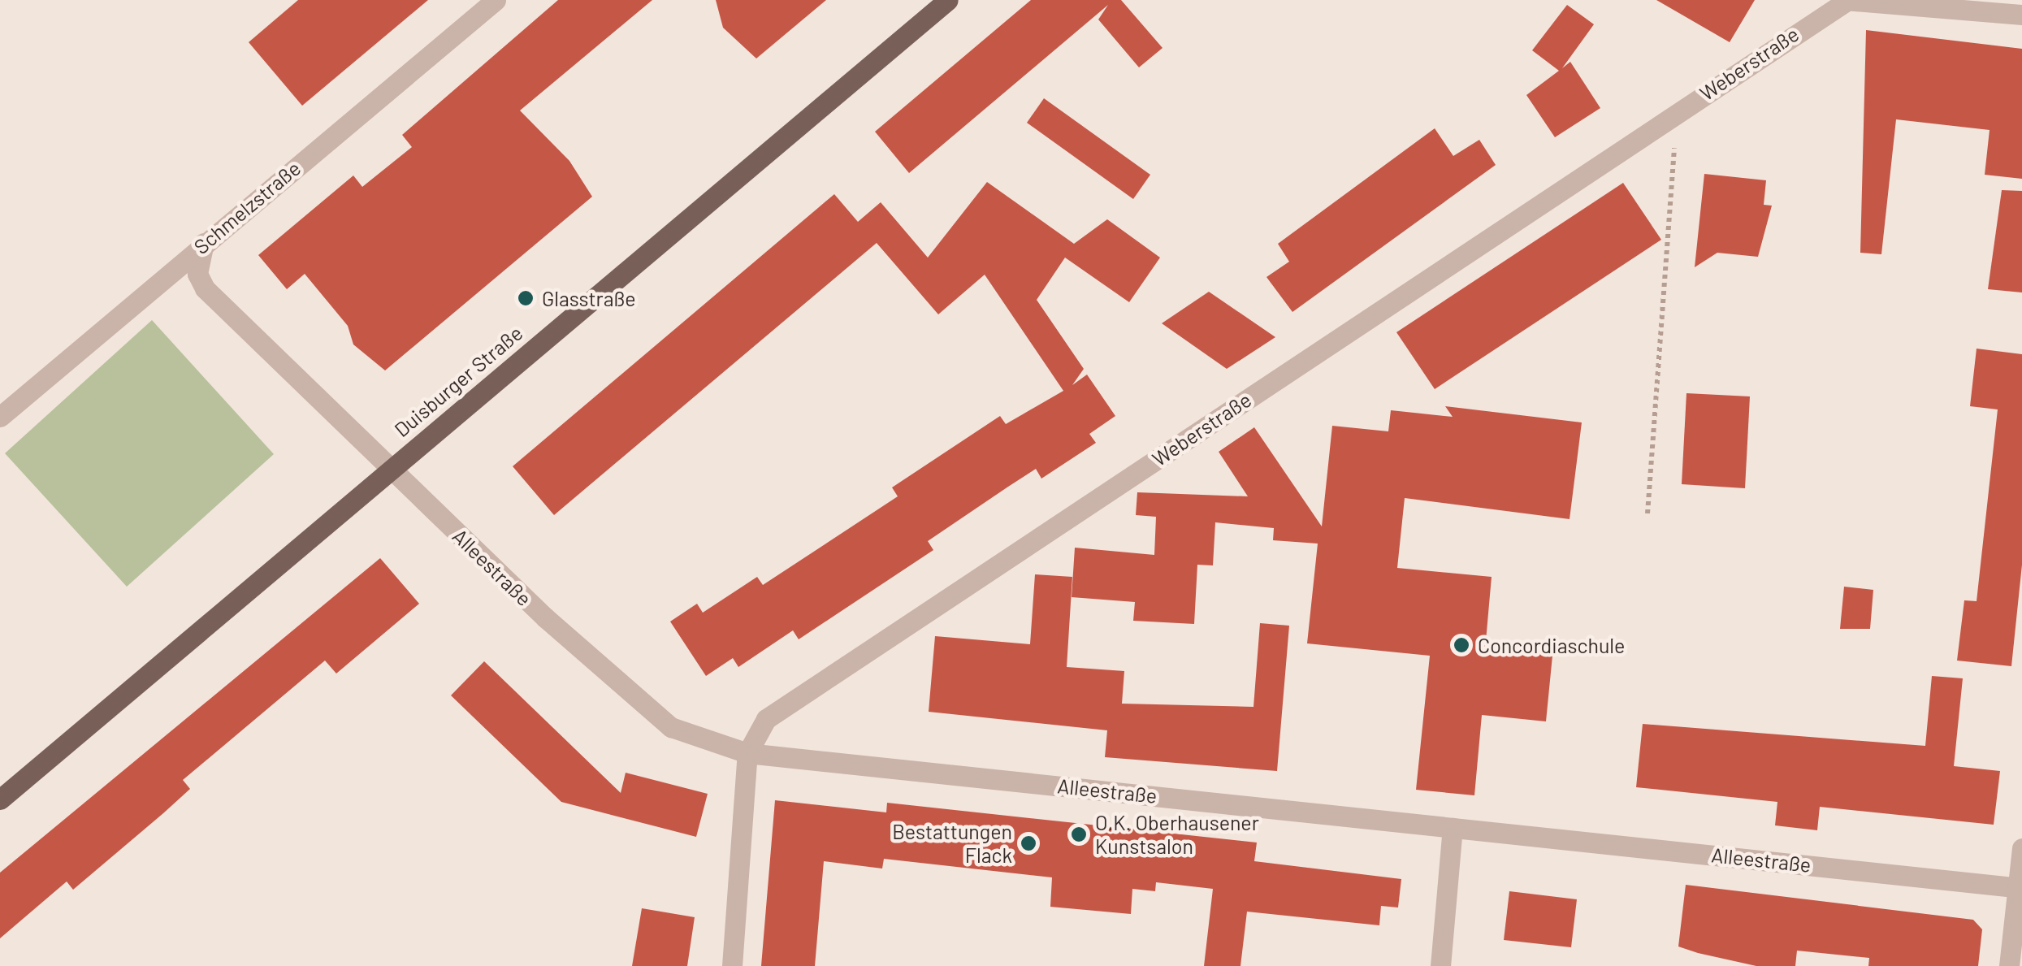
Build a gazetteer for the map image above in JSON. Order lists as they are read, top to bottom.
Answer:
{
  "streets": {
    "main road": ["Duisburger Straße"],
    "street": ["Weberstraße", "Schmelzstraße", "Alleestraße"]
  },
  "crossings": [
    ["Weberstraße", "Alleestraße"],
    ["Duisburger Straße", "Alleestraße"]
  ],
  "places": [
    "Glasstraße",
    "Concordiaschule",
    "O.K. Oberhausener Kunstsalon",
    "Bestattungen Flack"
  ]
}
